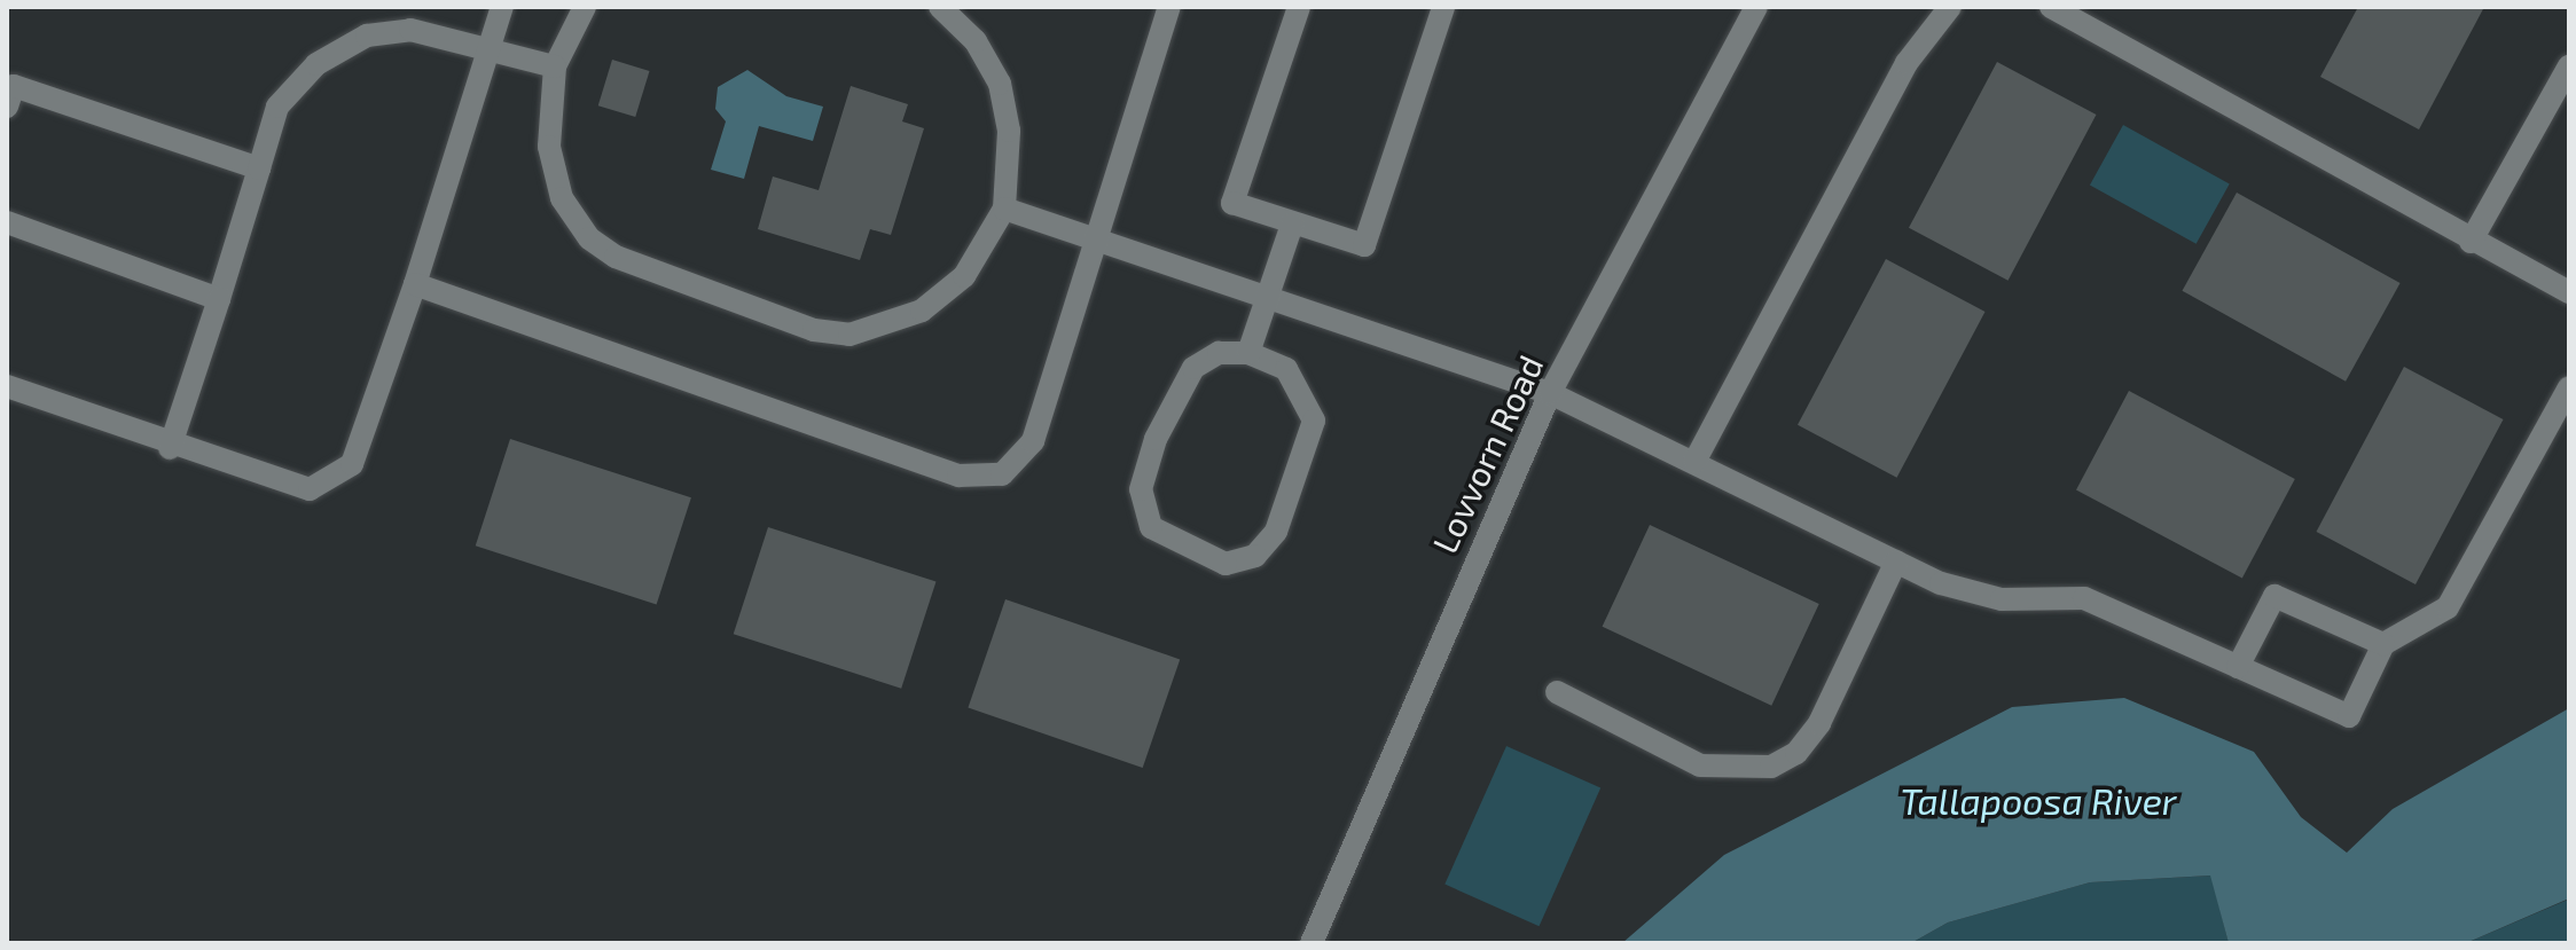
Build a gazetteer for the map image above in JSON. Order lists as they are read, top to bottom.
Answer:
{
  "streets": {
    "street": ["Lovvorn Road"]
  },
  "water": ["Tallapoosa River"]
}
